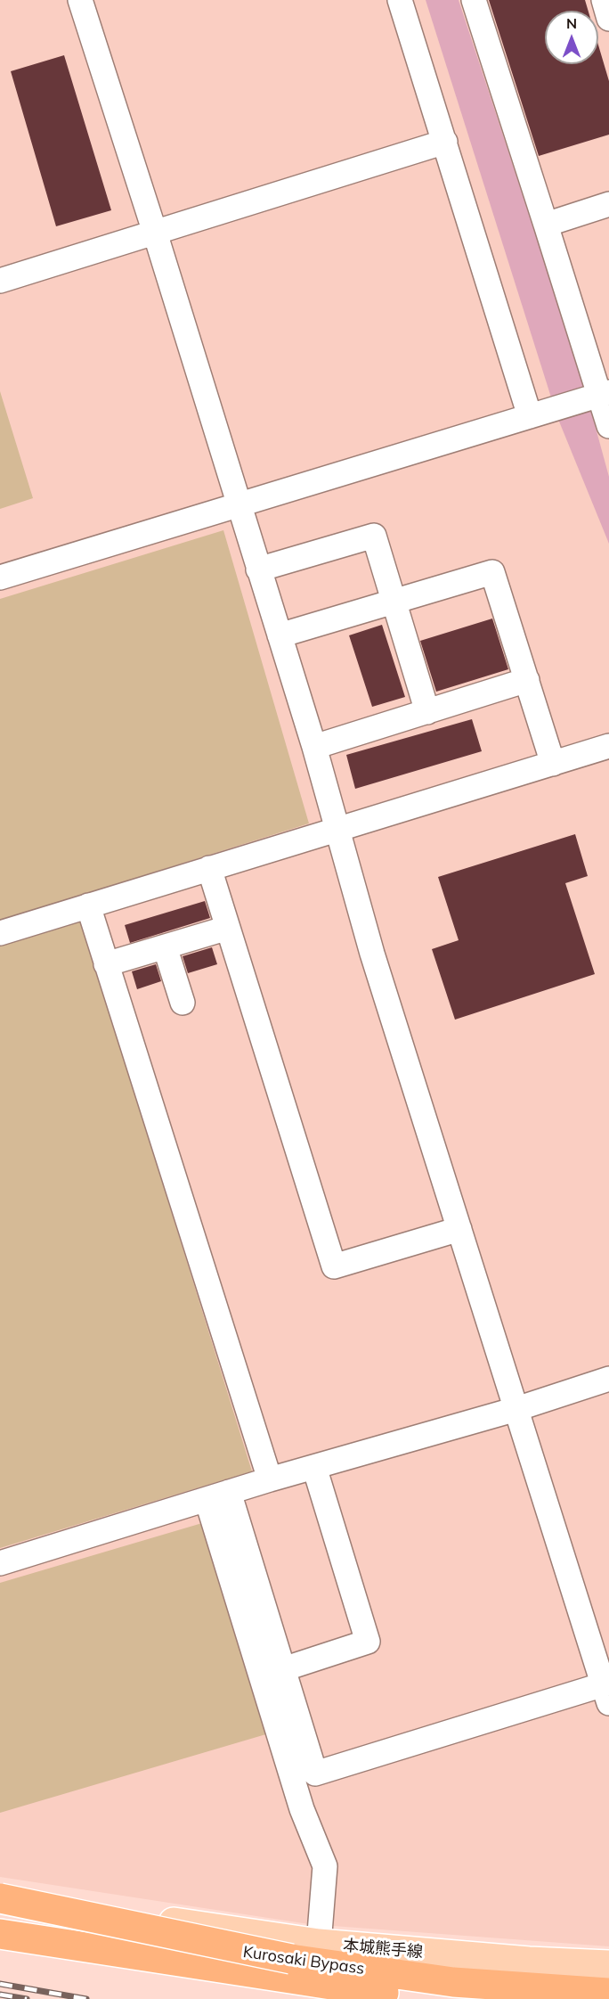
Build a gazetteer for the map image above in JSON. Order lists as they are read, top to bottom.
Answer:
{
  "streets": {
    "highway": ["Kurosaki Bypass"],
    "main road": ["本城熊手線"]
  },
  "north": "top"
}
